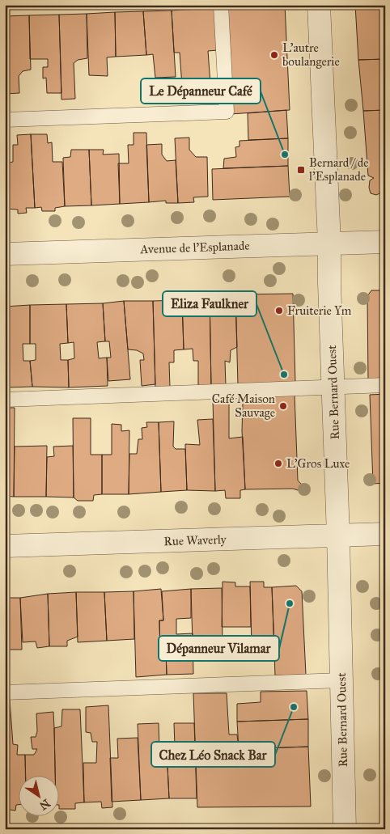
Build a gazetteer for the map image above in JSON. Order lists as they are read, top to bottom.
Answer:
{
  "streets": {
    "street": ["Avenue de l'Esplanade", "Rue Bernard Ouest", "Rue Waverly"]
  },
  "crossings": [
    ["Avenue de l'Esplanade", "Rue Bernard Ouest"],
    ["Rue Bernard Ouest", "Rue Waverly"]
  ],
  "places": {
    "other": [
      "L’autre boulangerie",
      "Le Dépanneur Café",
      "Fruiterie Ym",
      "Eliza Faulkner",
      "Café Maison Sauvage",
      "L'Gros Luxe",
      "Dépanneur Vilamar",
      "Chez Léo Snack Bar"
    ],
    "transit": ["Bernard / de l'Esplanade"]
  },
  "north": "bottom right"
}
